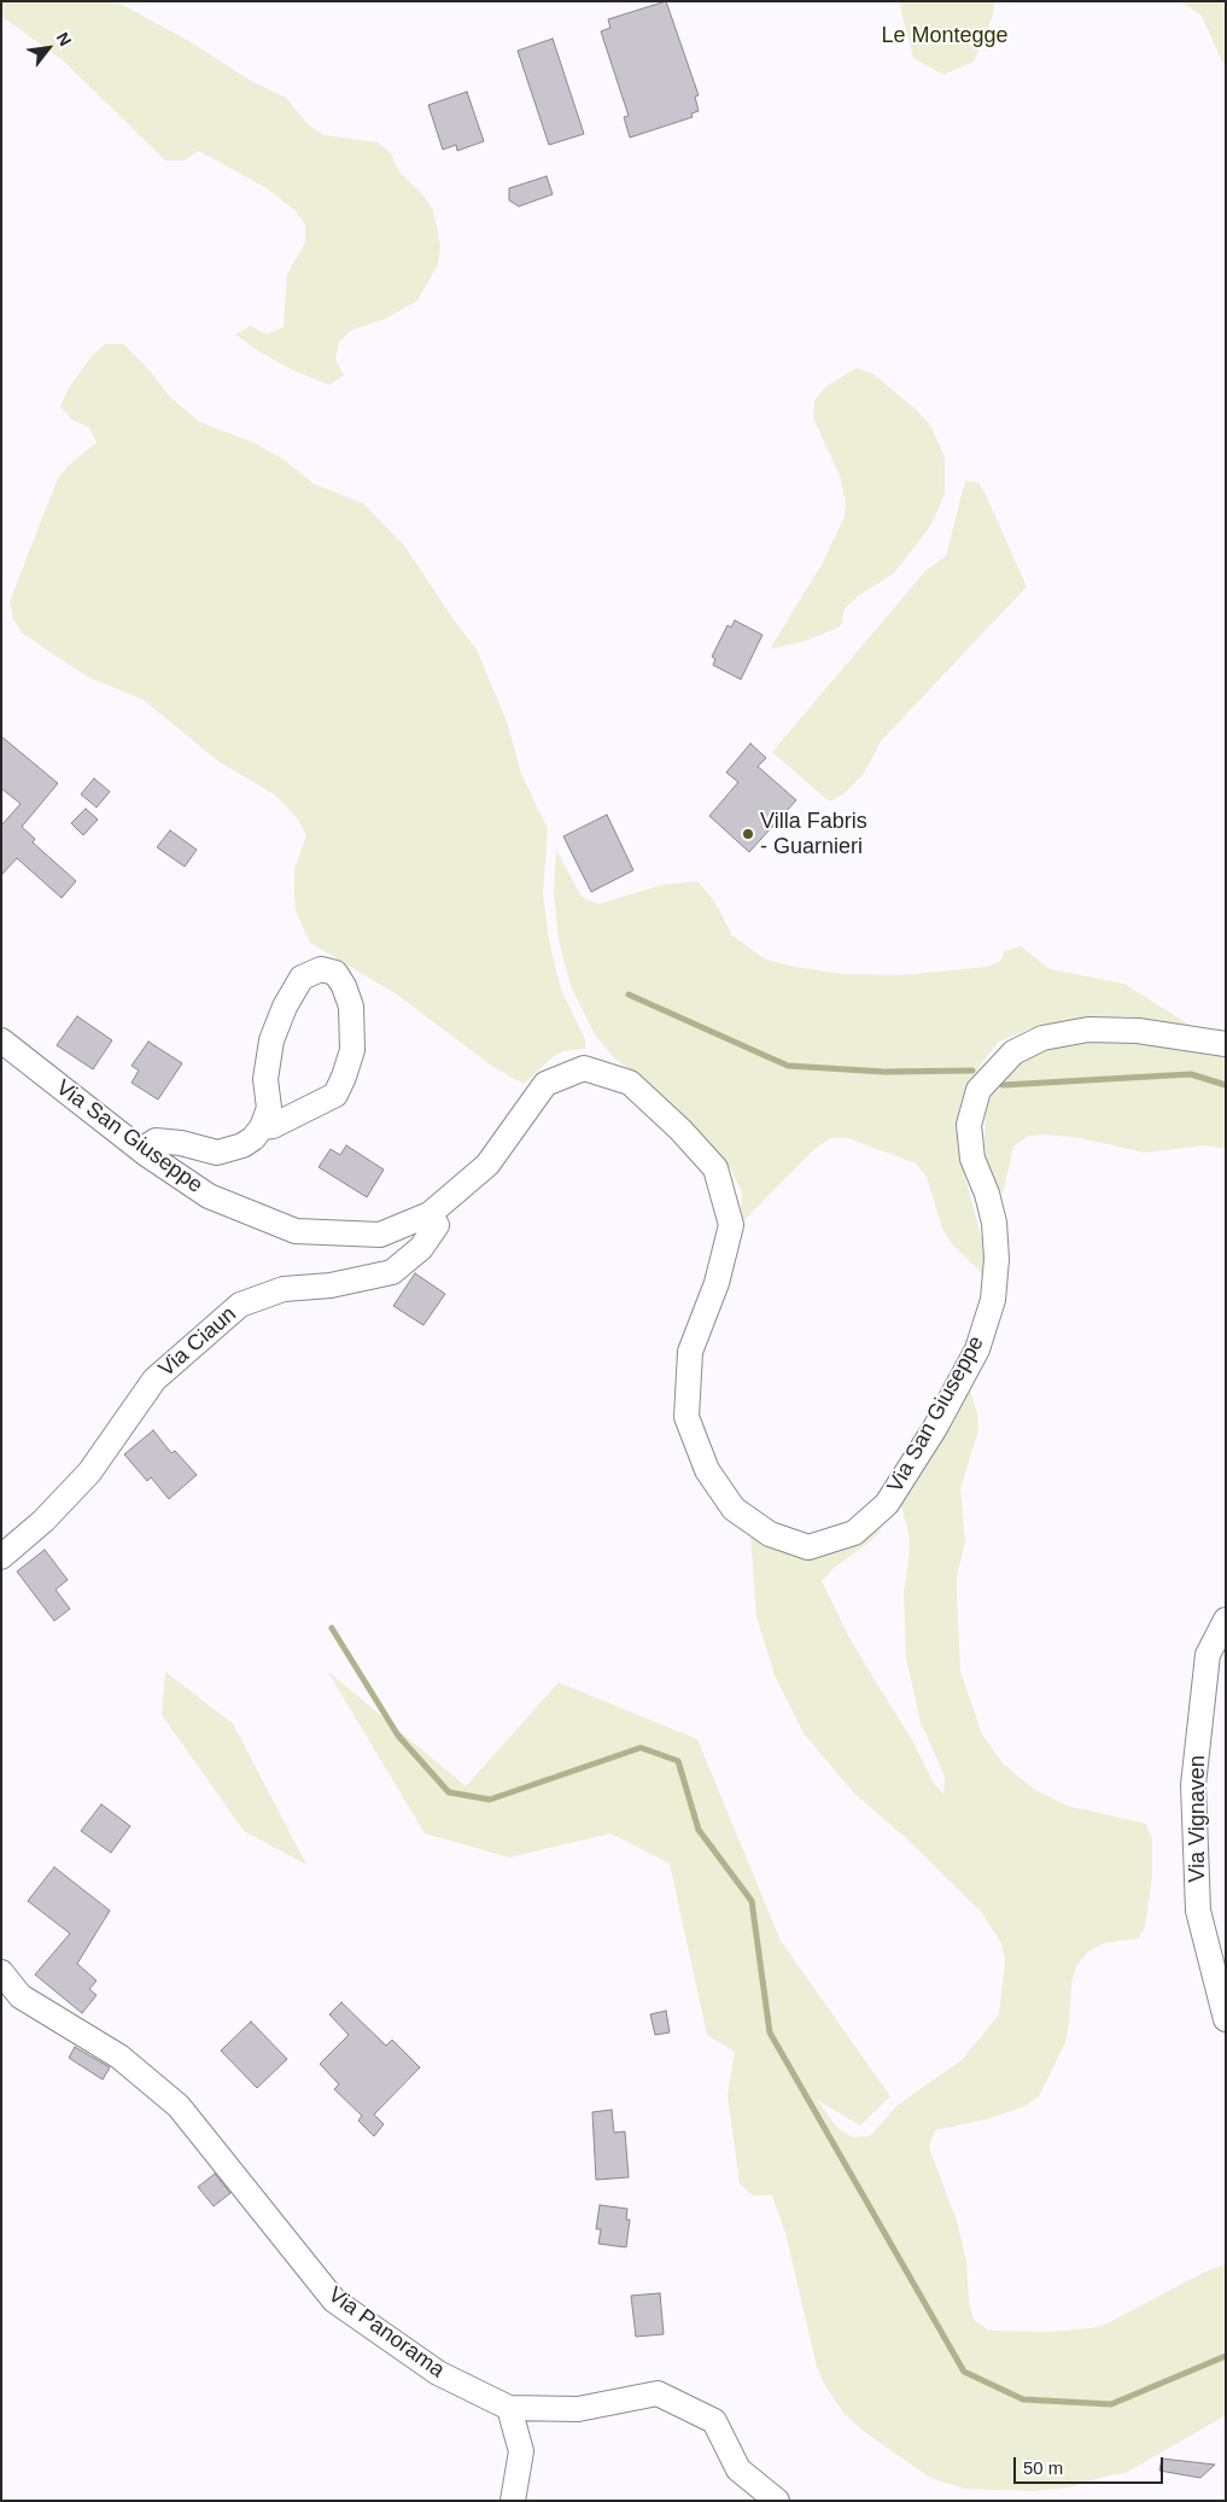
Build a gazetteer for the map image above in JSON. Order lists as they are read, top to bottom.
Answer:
{
  "streets": {
    "street": [
      "Via San Giuseppe",
      "Via Ciaun",
      "Via Vignaven",
      "Via Panorama"
    ]
  },
  "crossings": [
    ["Via San Giuseppe", "Via Ciaun"]
  ],
  "parks": ["Le Montegge"],
  "places": ["Villa Fabris - Guarnieri"],
  "scale_bar": "50 m",
  "north": "top right"
}
